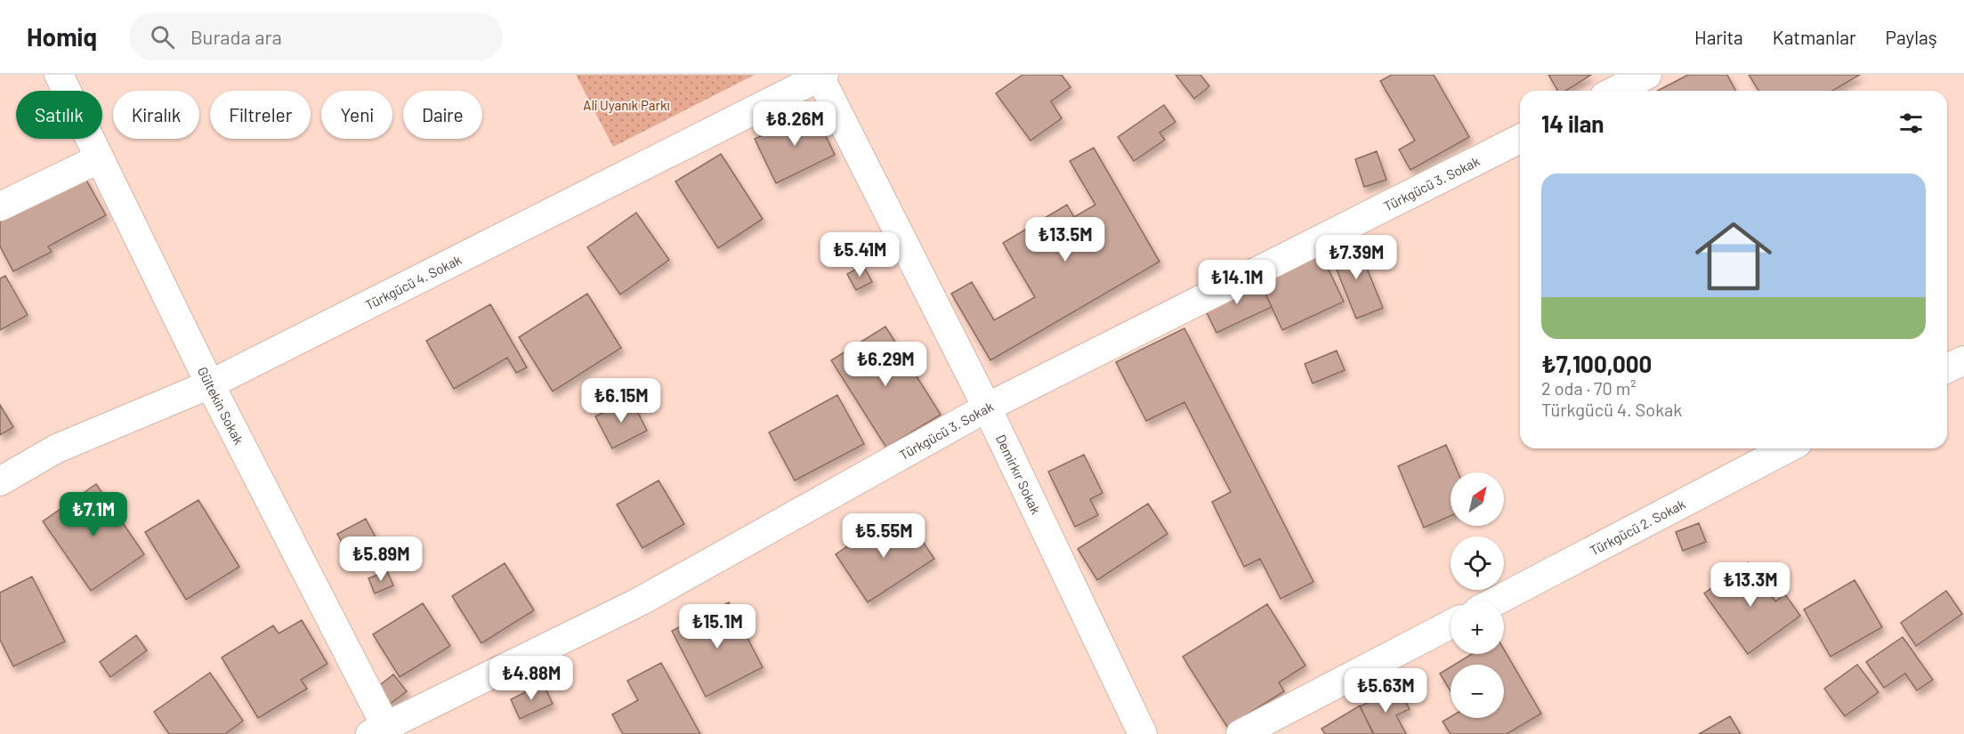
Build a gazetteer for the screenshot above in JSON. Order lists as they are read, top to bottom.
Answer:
{
  "streets": {
    "street": [
      "Türkgücü 3. Sokak",
      "Türkgücü 4. Sokak",
      "Gültekin Sokak",
      "Demirkır Sokak",
      "Türkgücü 2. Sokak"
    ]
  },
  "crossings": [
    ["Türkgücü 3. Sokak", "Gültekin Sokak"],
    ["Türkgücü 3. Sokak", "Demirkır Sokak"],
    ["Türkgücü 4. Sokak", "Gültekin Sokak"],
    ["Türkgücü 4. Sokak", "Demirkır Sokak"]
  ],
  "parks": ["Ali Uyanık Parkı"],
  "north": "top right",
  "page": {
    "header": "Homiq",
    "search": "Burada ara",
    "nav": ["Harita", "Katmanlar", "Paylaş"],
    "chip": [
      "Satılık",
      "Kiralık",
      "Filtreler",
      "Yeni",
      "Daire"
    ],
    "heading": "14 ilan",
    "price": [
      "₺8.26M",
      "₺13.5M",
      "₺5.41M",
      "₺7.39M",
      "₺14.1M",
      "₺6.29M",
      "₺6.15M",
      "₺7.1M",
      "₺5.55M",
      "₺5.89M",
      "₺13.3M",
      "₺15.1M",
      "₺4.88M",
      "₺5.63M"
    ],
    "list": [
      {
        "name": "₺7,100,000",
        "note": "2 oda · 70 m² · Türkgücü 4. Sokak"
      }
    ],
    "map_buttons": ["+", "−"]
  }
}
